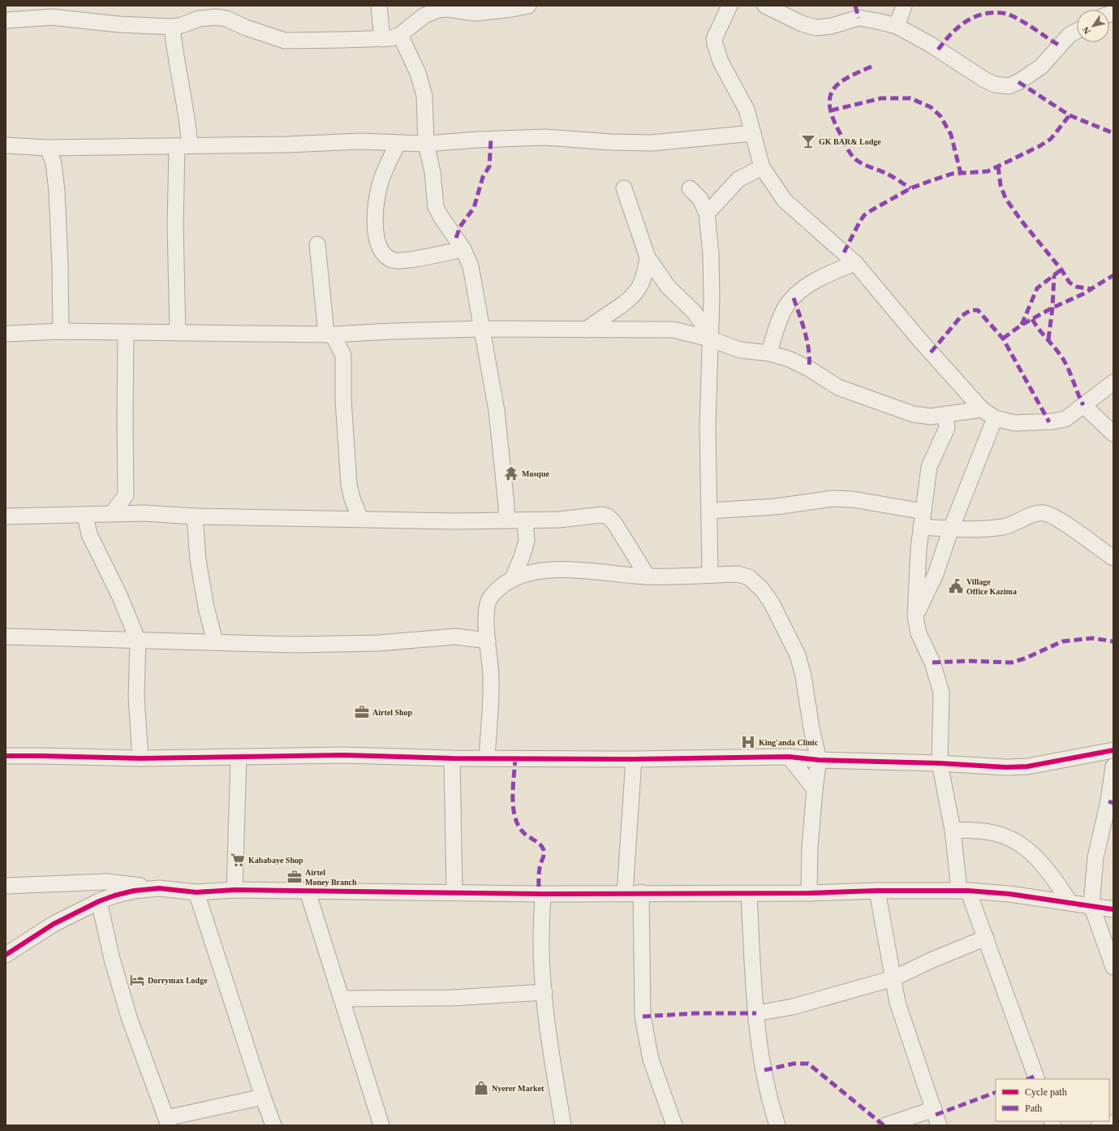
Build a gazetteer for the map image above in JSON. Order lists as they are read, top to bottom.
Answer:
{
  "places": {
    "bar": ["GK BAR& Lodge"],
    "temple": ["Mosque"],
    "public building": ["Village Office Kazima"],
    "office": ["Airtel Shop", "Airtel Money Branch"],
    "hospital": ["King'anda Clinic"],
    "supermarket": ["Kababaye Shop"],
    "hotel": ["Dorrymax Lodge"],
    "shop": ["Nyerer Market"]
  },
  "legend": ["Cycle path", "Path"],
  "north": "bottom left"
}
